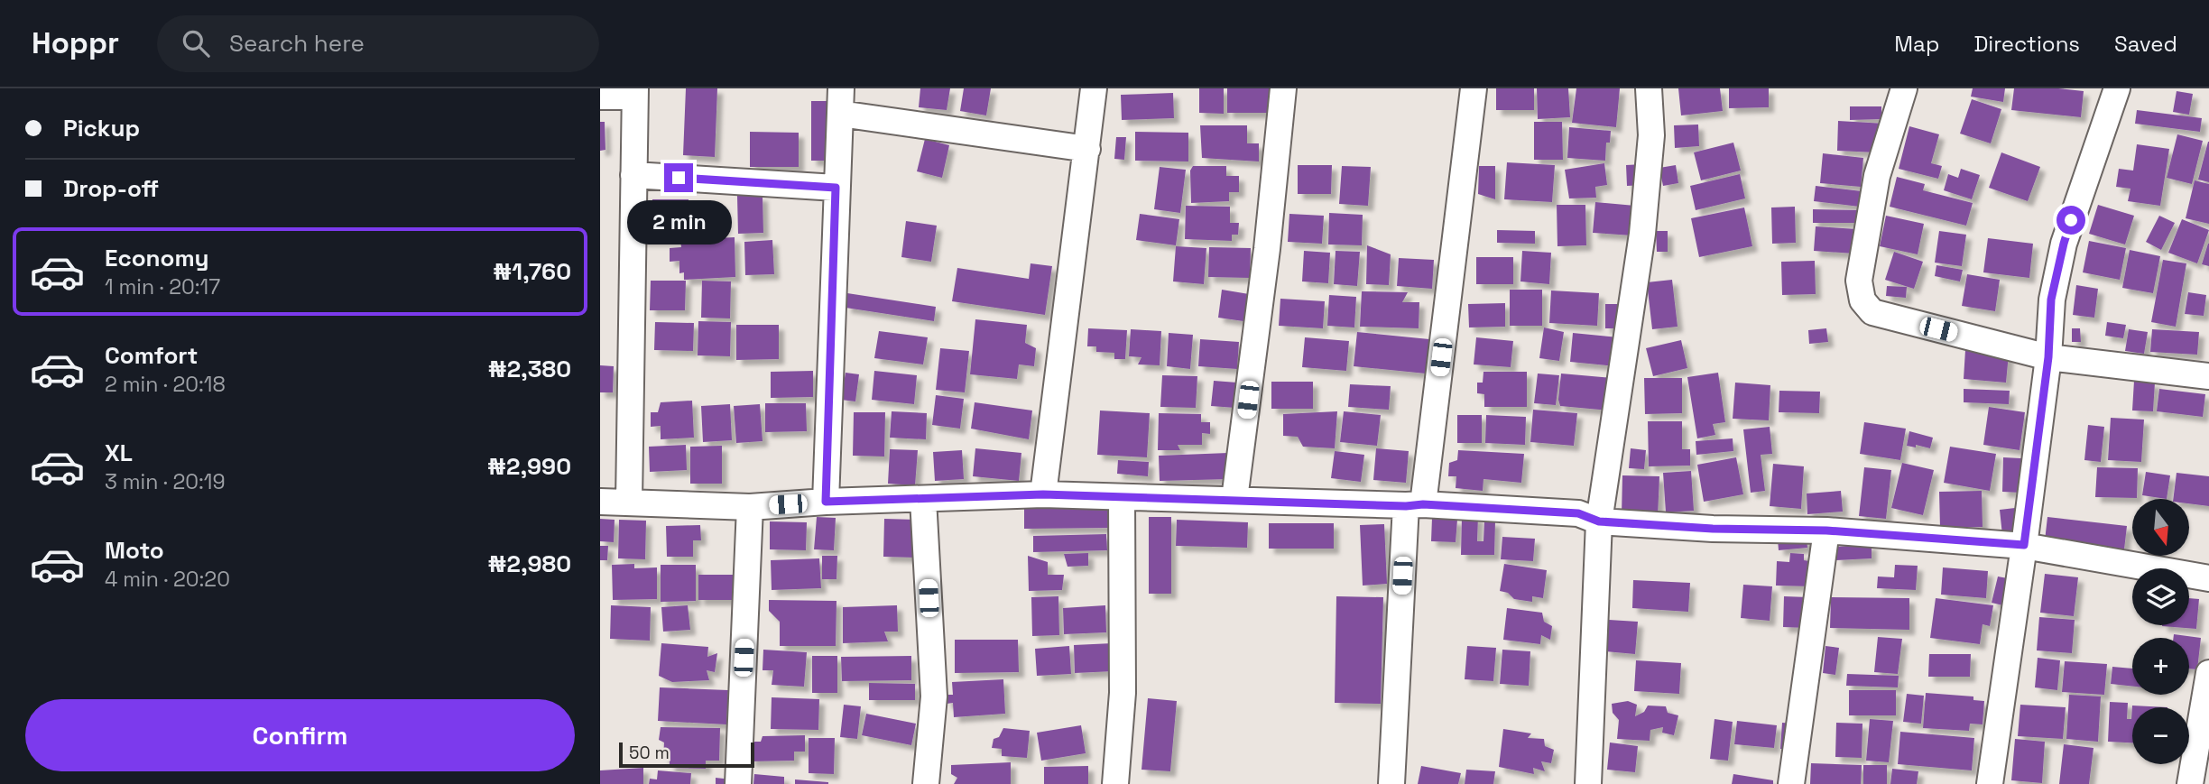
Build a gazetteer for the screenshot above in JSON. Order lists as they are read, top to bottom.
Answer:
{
  "scale_bar": "50 m",
  "north": "bottom",
  "page": {
    "header": "Hoppr",
    "search": "Search here",
    "nav": ["Map", "Directions", "Saved"],
    "banner": ["Pickup", "Drop-off"],
    "bubble": "2 min",
    "list": [
      {
        "name": "Economy",
        "note": "1 min · 20:17",
        "value": "₦1,760"
      },
      {
        "name": "Comfort",
        "note": "2 min · 20:18",
        "value": "₦2,380"
      },
      {
        "name": "XL",
        "note": "3 min · 20:19",
        "value": "₦2,990"
      },
      {
        "name": "Moto",
        "note": "4 min · 20:20",
        "value": "₦2,980"
      }
    ],
    "map_buttons": ["+", "−"],
    "buttons": "Confirm",
    "scale": "50 m"
  }
}
